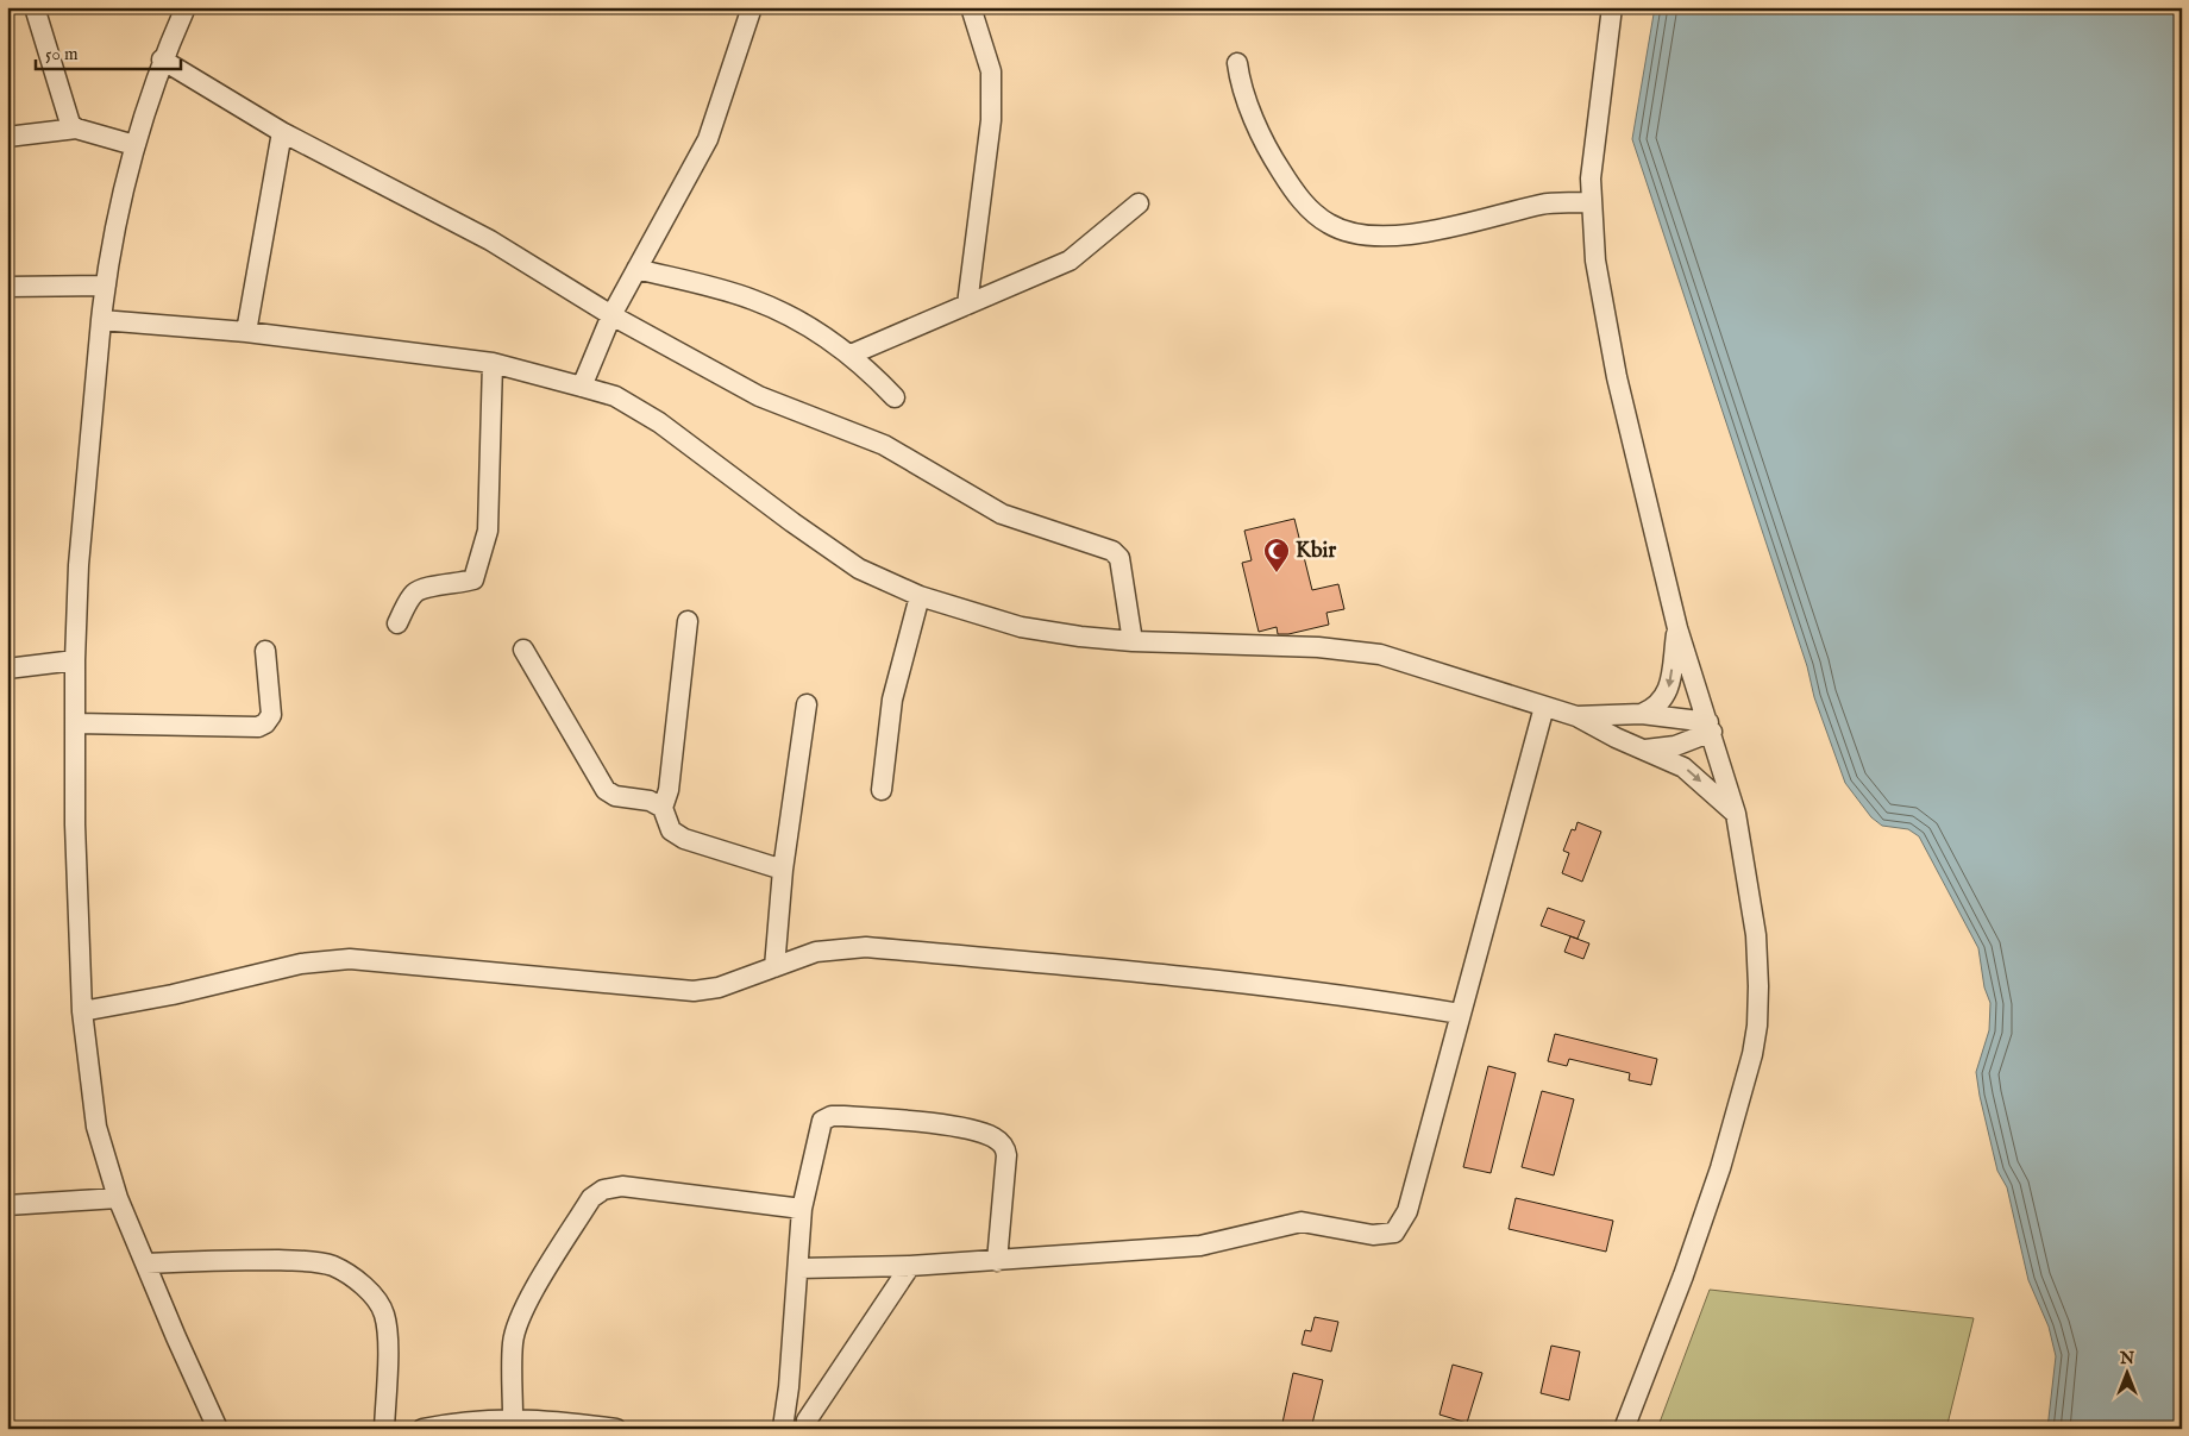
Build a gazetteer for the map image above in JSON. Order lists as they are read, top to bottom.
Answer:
{
  "places": {
    "mosque": ["Kbir"]
  },
  "scale_bar": "50 m",
  "north": "top"
}
